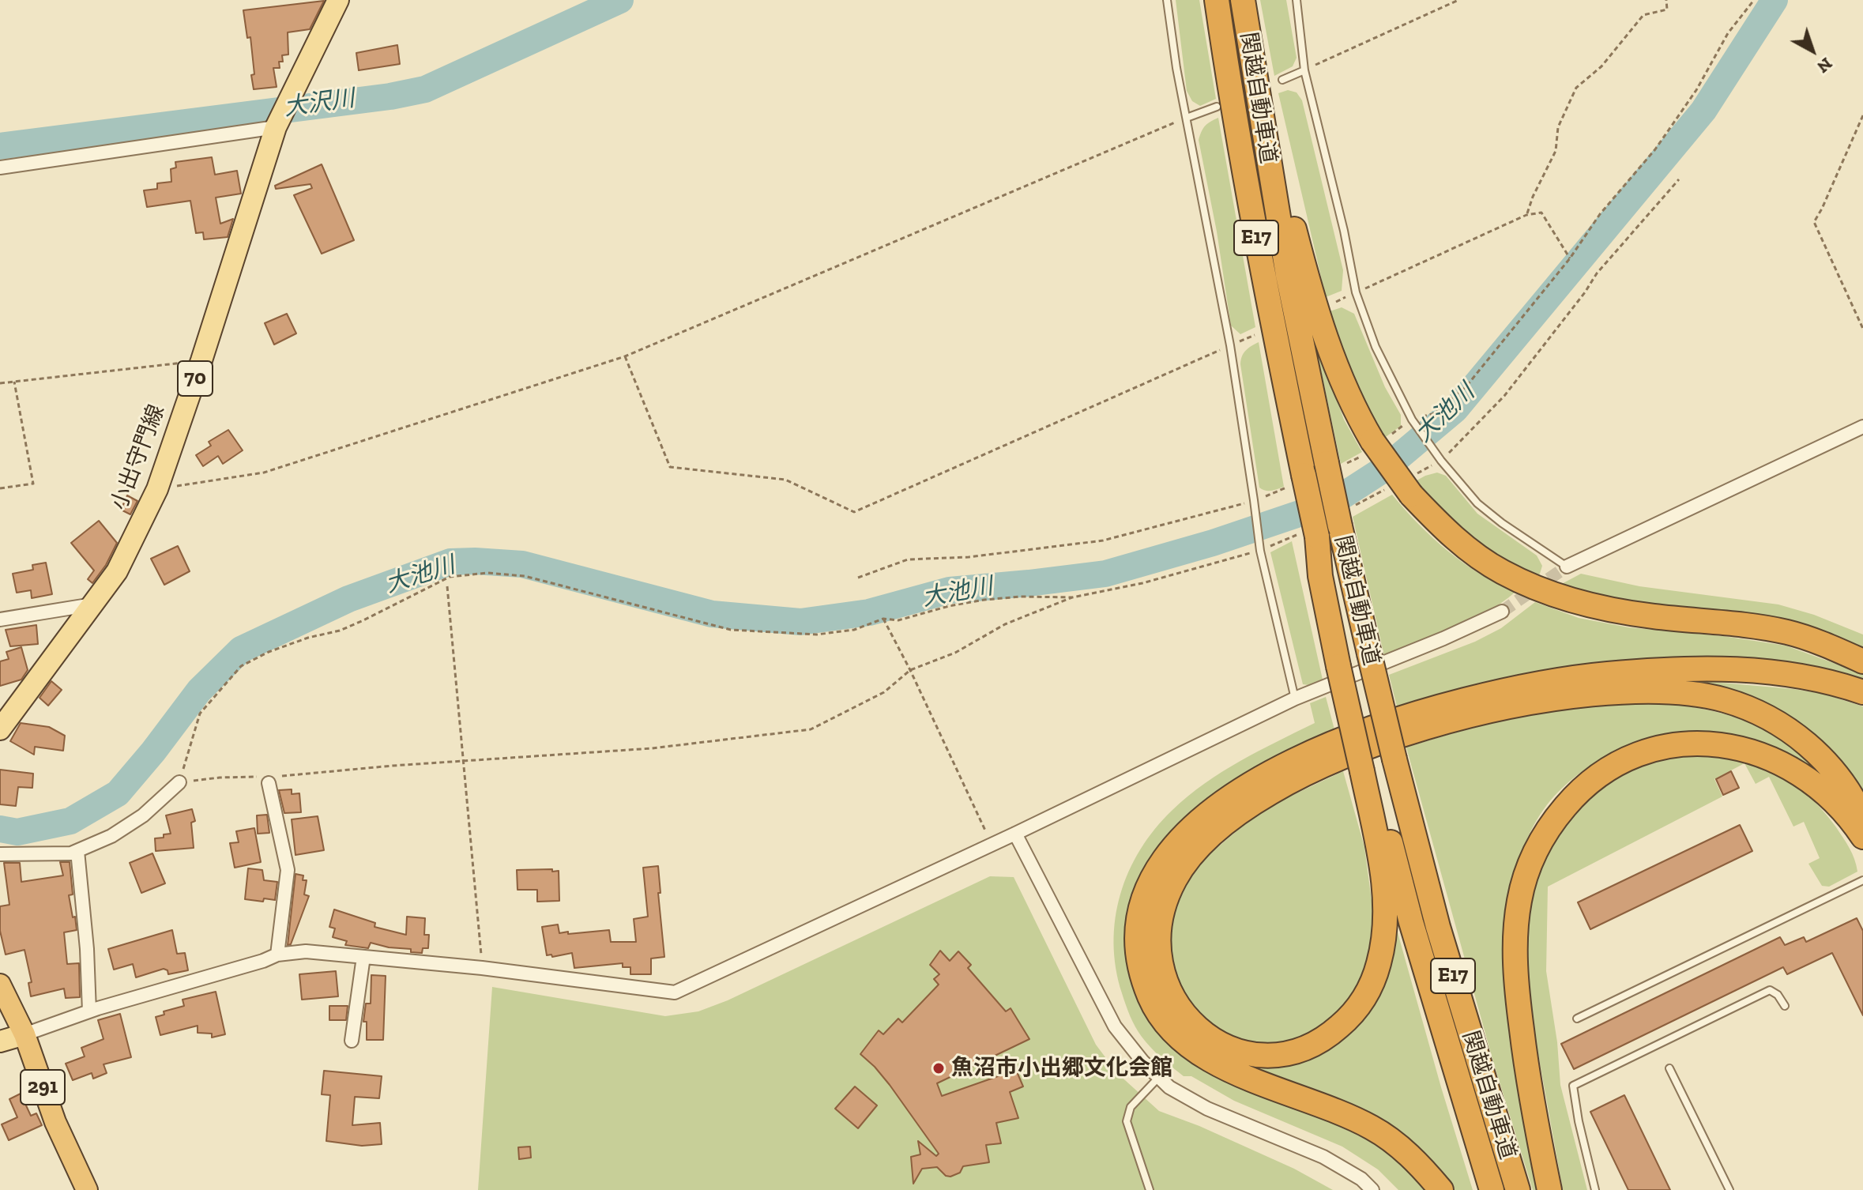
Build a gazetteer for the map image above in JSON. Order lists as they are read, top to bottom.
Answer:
{
  "streets": {
    "highway": ["関越自動車道", "E17", "291"],
    "main road": ["70", "小出守門線"]
  },
  "water": ["大沢川", "大池川"],
  "places": ["魚沼市小出郷文化会館"],
  "north": "bottom right"
}
